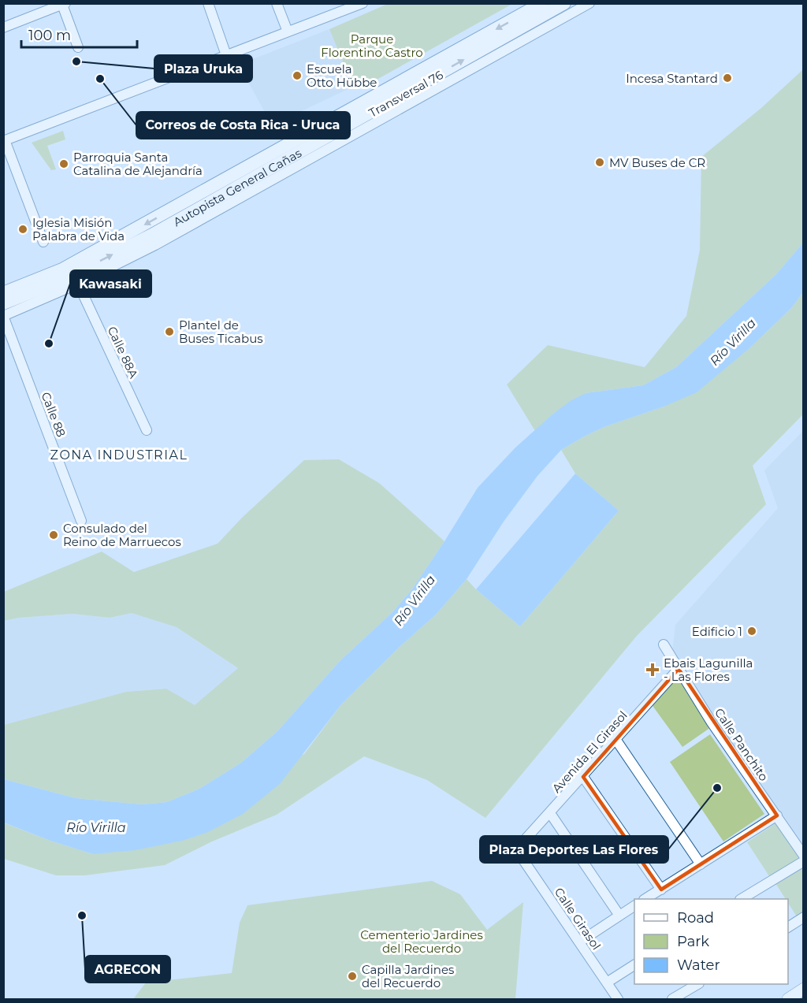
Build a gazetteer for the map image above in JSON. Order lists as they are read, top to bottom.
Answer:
{
  "streets": {
    "highway": ["Autopista General Cañas"],
    "street": [
      "Transversal 76",
      "Calle 88A",
      "Calle 88",
      "Calle Panchito",
      "Avenida El Girasol",
      "Calle Girasol"
    ]
  },
  "crossings": [
    ["Transversal 76", "Calle 88A"],
    ["Transversal 76", "Calle 88"],
    ["Calle Panchito", "Avenida El Girasol"],
    ["Avenida El Girasol", "Calle Girasol"]
  ],
  "districts": ["ZONA INDUSTRIAL"],
  "water": ["Río Virilla"],
  "parks": ["Parque Florentino Castro", "Cementerio Jardines del Recuerdo"],
  "places": {
    "other": [
      "Plaza Uruka",
      "Escuela Otto Hübbe",
      "Incesa Stantard",
      "Correos de Costa Rica - Uruca",
      "MV Buses de CR",
      "Parroquia Santa Catalina de Alejandría",
      "Iglesia Misión Palabra de Vida",
      "Plantel de Buses Ticabus",
      "Kawasaki",
      "Consulado del Reino de Marruecos",
      "Edificio 1",
      "Plaza Deportes Las Flores",
      "AGRECON",
      "Capilla Jardines del Recuerdo"
    ],
    "health": ["Ebais Lagunilla - Las Flores"]
  },
  "legend": ["Road", "Park", "Water"],
  "scale_bar": "100 m"
}
